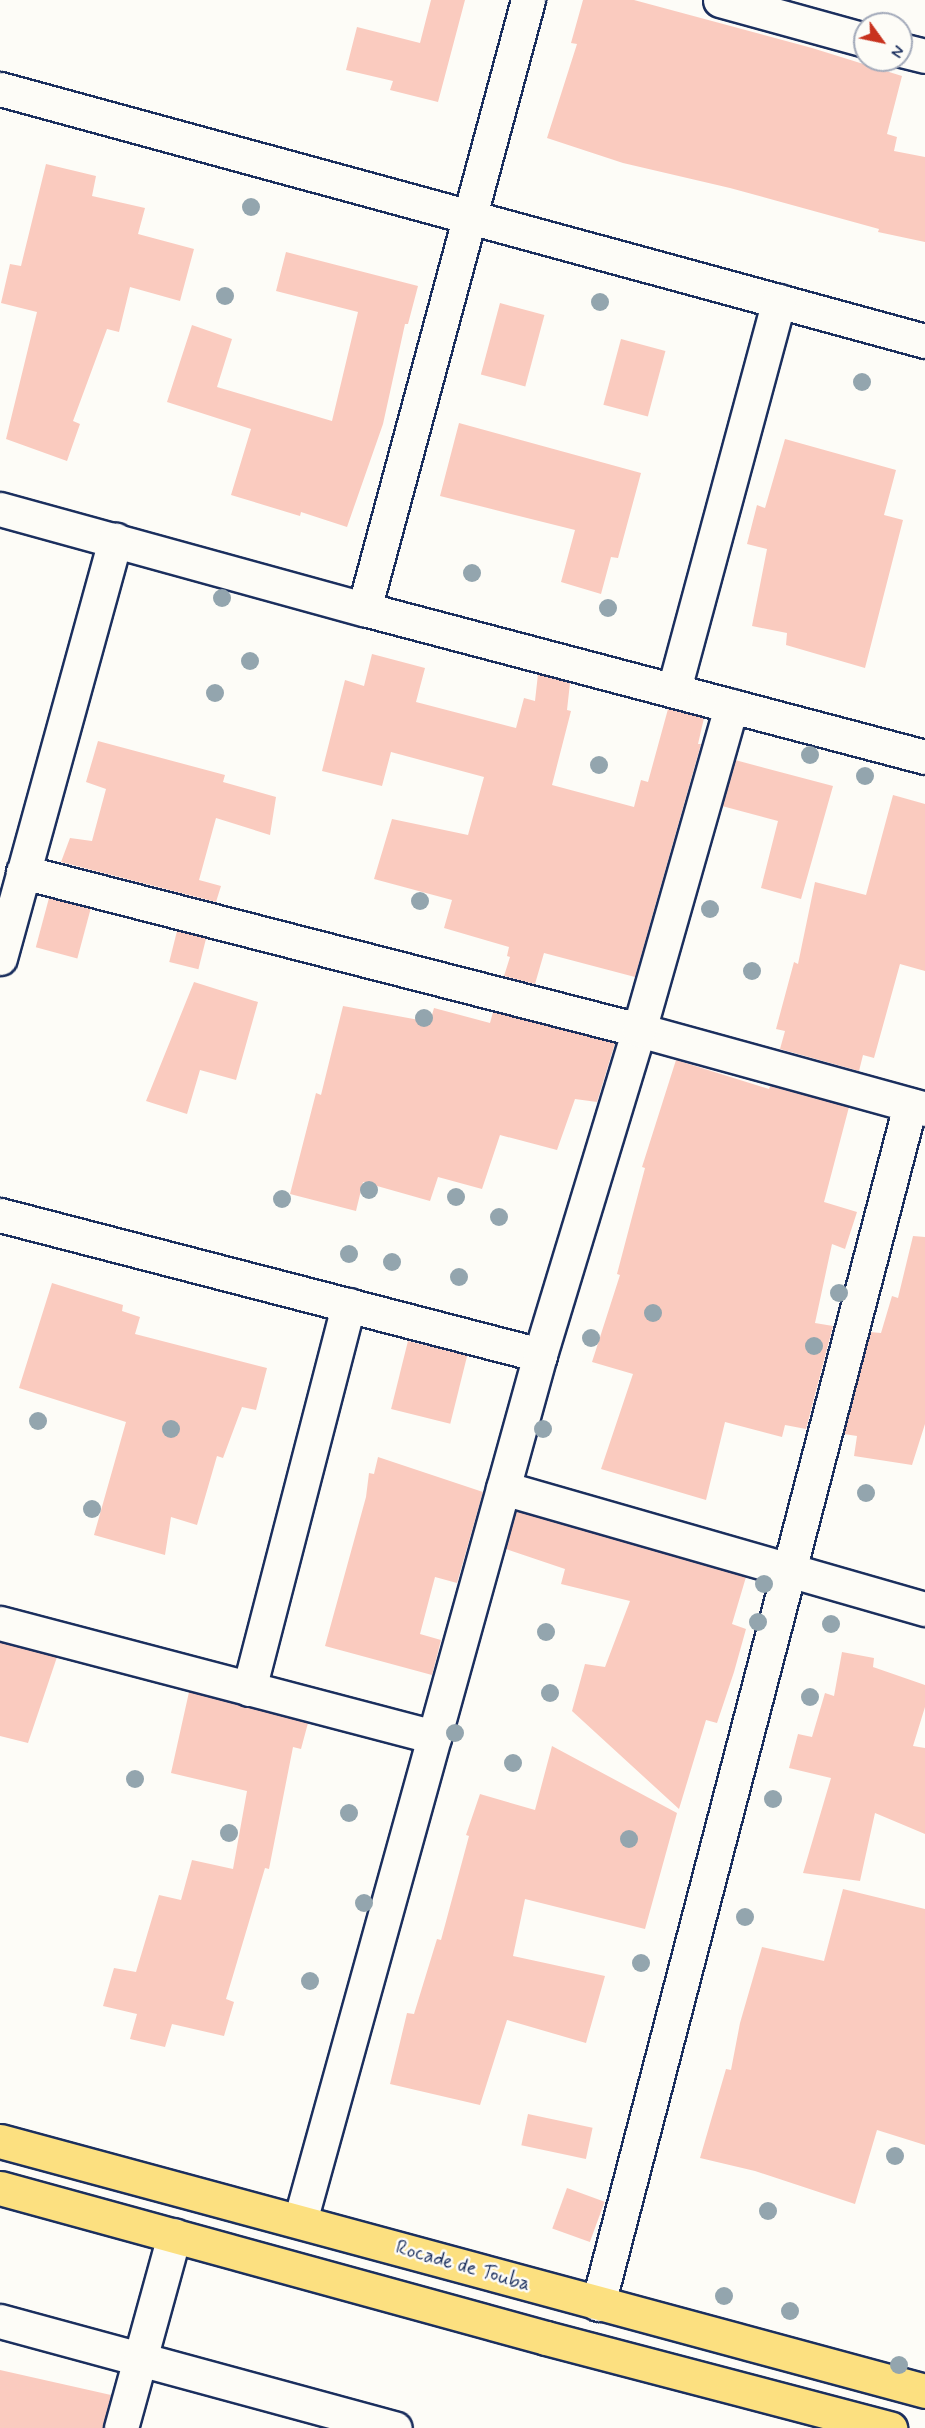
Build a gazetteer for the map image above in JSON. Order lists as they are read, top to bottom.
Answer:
{
  "streets": {
    "main road": ["Rocade de Touba"]
  },
  "north": "bottom right"
}
